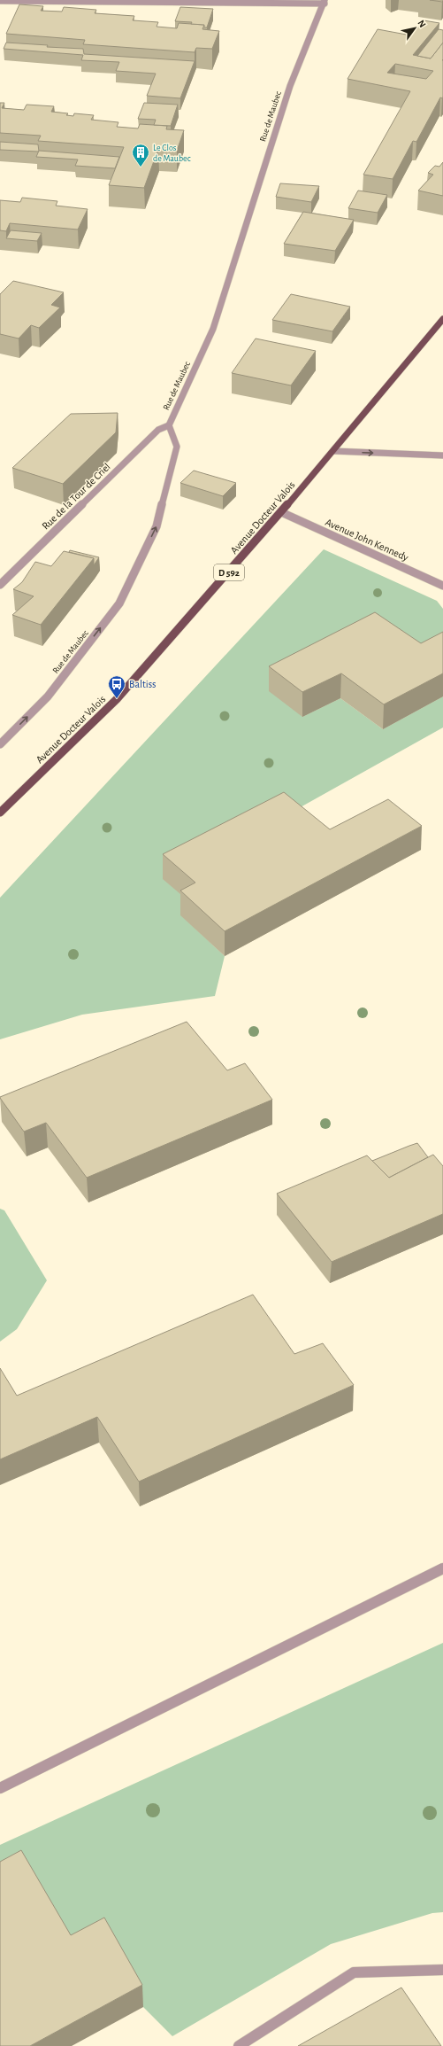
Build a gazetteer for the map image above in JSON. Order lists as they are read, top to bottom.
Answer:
{
  "streets": {
    "main road": ["Avenue Docteur Valois", "D 592"],
    "street": ["Rue de Maubec", "Rue de la Tour de Criel", "Avenue John Kennedy"]
  },
  "crossings": [
    ["Rue de Maubec", "Rue de la Tour de Criel"],
    ["Avenue Docteur Valois", "Avenue John Kennedy"]
  ],
  "one_way": ["Rue de Maubec"],
  "places": {
    "building": ["Le Clos de Maubec"],
    "bus stop": ["Baltiss"]
  },
  "north": "top right"
}
